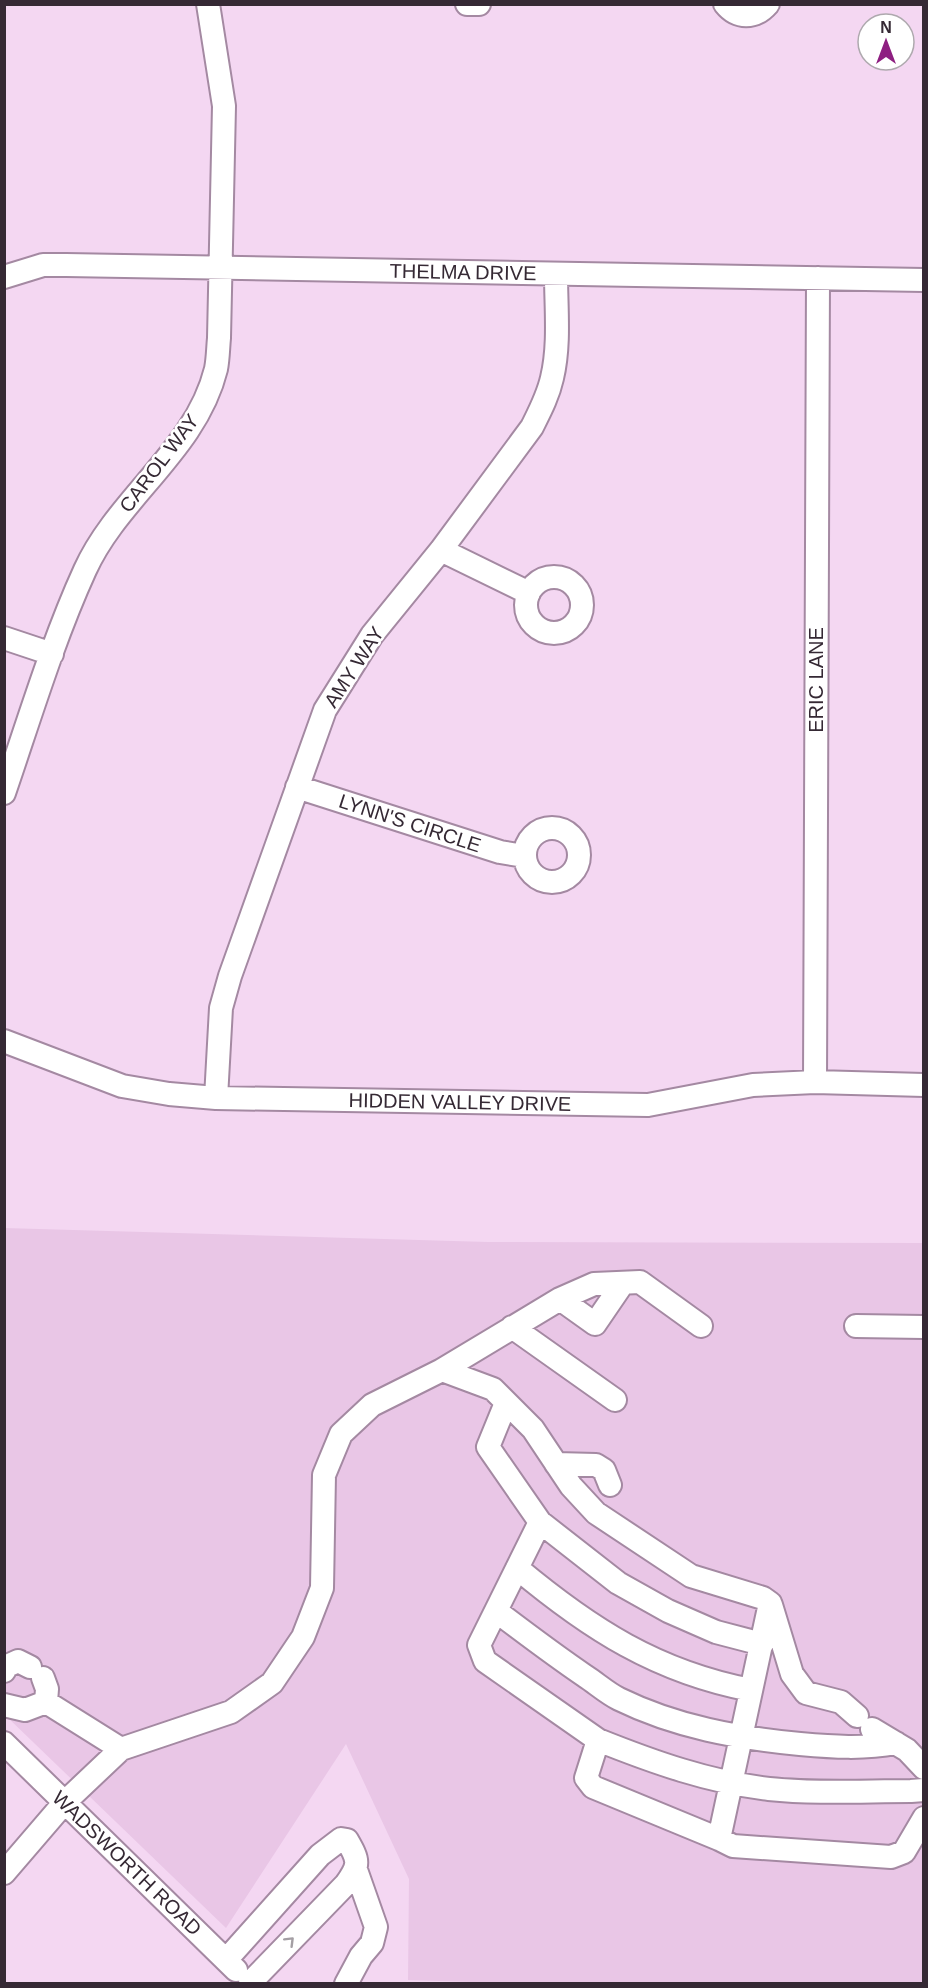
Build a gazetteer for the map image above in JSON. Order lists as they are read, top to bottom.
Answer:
{
  "streets": {
    "street": [
      "THELMA DRIVE",
      "CAROL WAY",
      "AMY WAY",
      "ERIC LANE",
      "LYNN'S CIRCLE",
      "HIDDEN VALLEY DRIVE",
      "WADSWORTH ROAD"
    ]
  },
  "crossings": [
    ["THELMA DRIVE", "CAROL WAY"],
    ["THELMA DRIVE", "AMY WAY"],
    ["THELMA DRIVE", "ERIC LANE"],
    ["AMY WAY", "LYNN'S CIRCLE"],
    ["AMY WAY", "HIDDEN VALLEY DRIVE"],
    ["ERIC LANE", "HIDDEN VALLEY DRIVE"]
  ],
  "north": "top"
}
